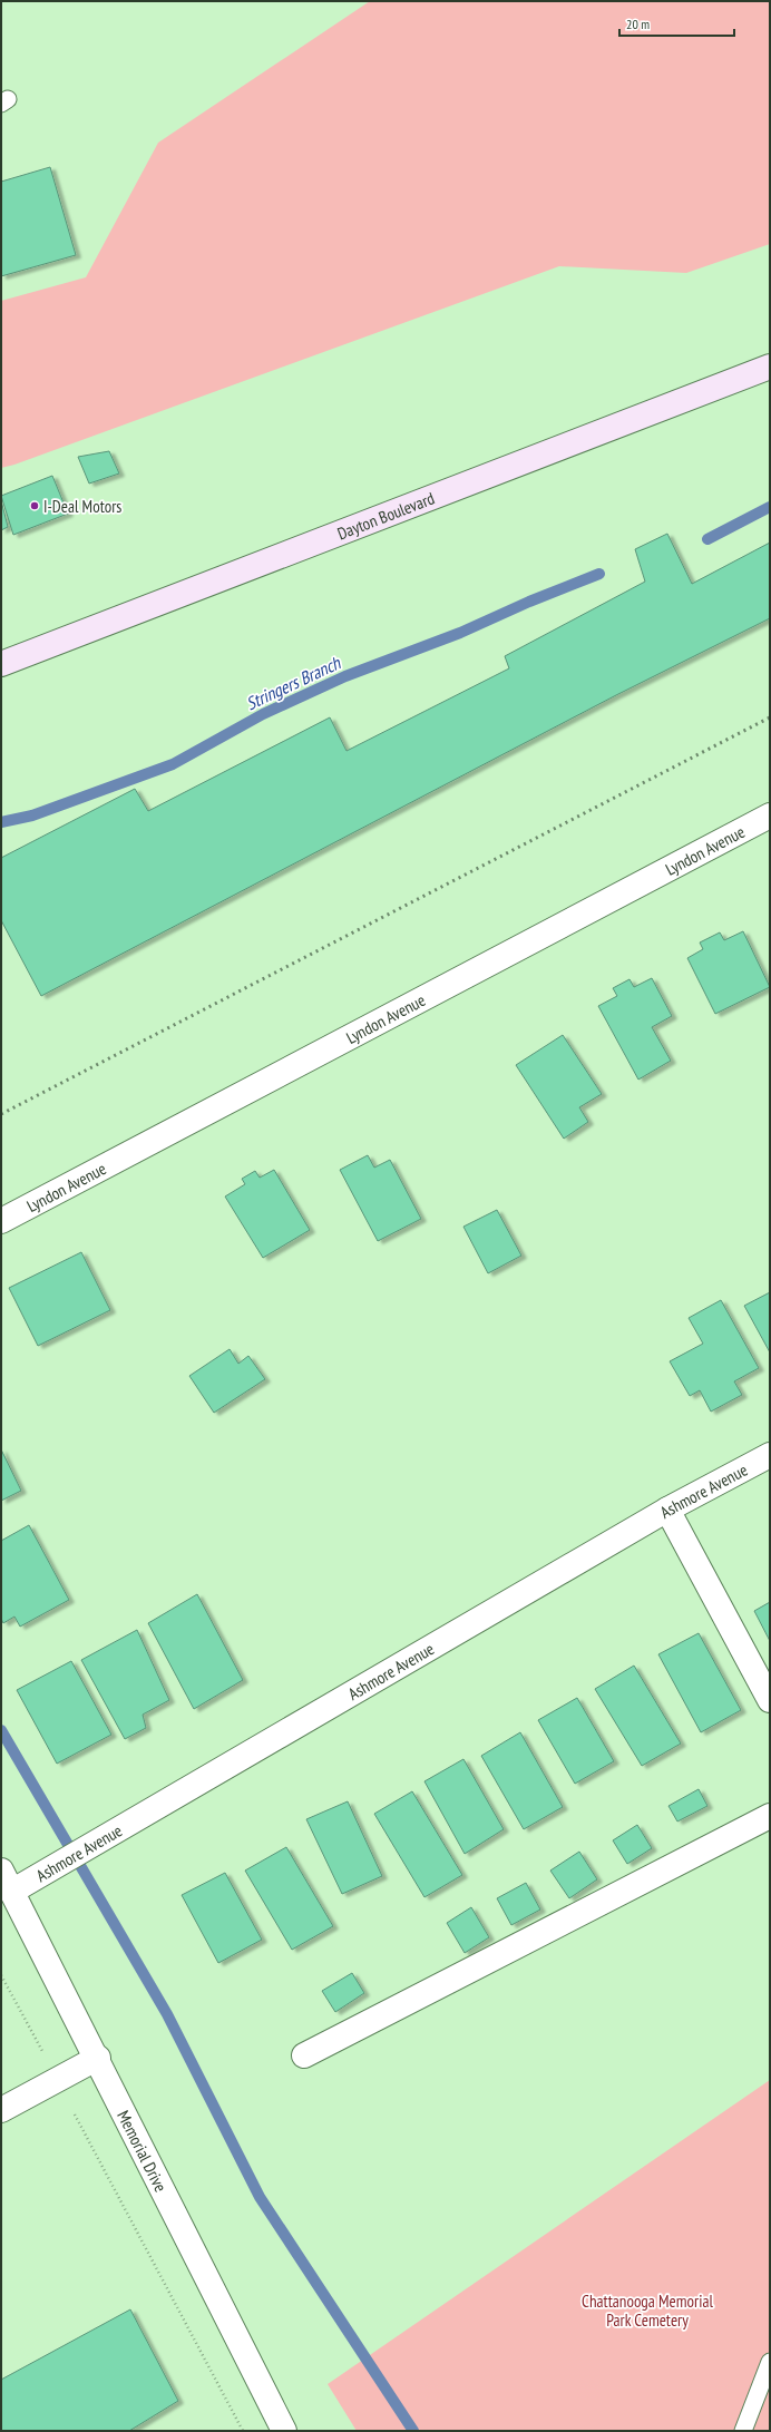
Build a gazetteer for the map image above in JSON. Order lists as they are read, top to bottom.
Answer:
{
  "streets": {
    "main road": ["Dayton Boulevard"],
    "street": ["Lyndon Avenue", "Ashmore Avenue", "Memorial Drive"]
  },
  "crossings": [
    ["Ashmore Avenue", "Memorial Drive"]
  ],
  "water": ["Stringers Branch"],
  "parks": ["Chattanooga Memorial Park Cemetery"],
  "places": ["I-Deal Motors"],
  "scale_bar": "20 m"
}
